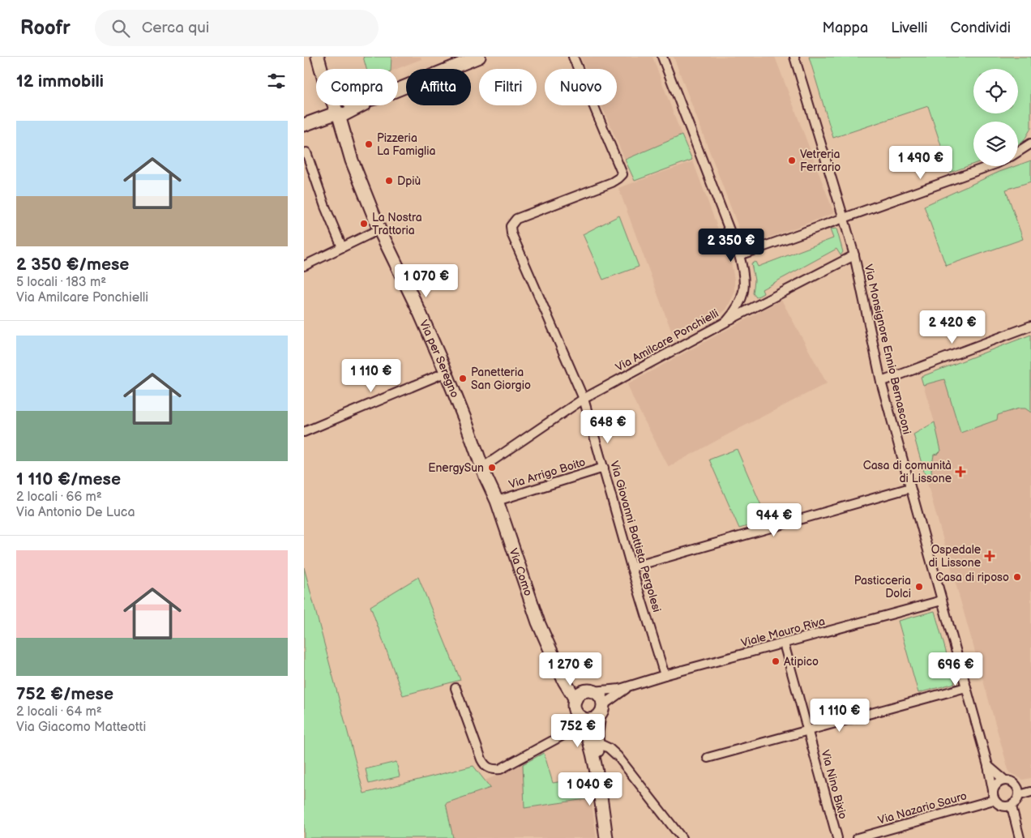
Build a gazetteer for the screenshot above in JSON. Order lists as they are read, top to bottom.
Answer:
{
  "streets": {
    "street": [
      "Via Amilcare Ponchielli",
      "Via Monsignore Ennio Bernasconi",
      "Via per Seregno",
      "Via Arrigo Boito",
      "Via Giovanni Battista Pergolesi",
      "Via Como",
      "Viale Mauro Riva",
      "Via Nino Bixio",
      "Via Nazario Sauro"
    ]
  },
  "crossings": [
    ["Via Amilcare Ponchielli", "Via per Seregno"],
    ["Via Amilcare Ponchielli", "Via Giovanni Battista Pergolesi"],
    ["Via Amilcare Ponchielli", "Via Como"],
    ["Via Monsignore Ennio Bernasconi", "Viale Mauro Riva"],
    ["Via Monsignore Ennio Bernasconi", "Via Nazario Sauro"],
    ["Via per Seregno", "Via Como"],
    ["Via Arrigo Boito", "Via Giovanni Battista Pergolesi"],
    ["Via Arrigo Boito", "Via Como"],
    ["Via Giovanni Battista Pergolesi", "Viale Mauro Riva"],
    ["Via Como", "Viale Mauro Riva"],
    ["Viale Mauro Riva", "Via Nino Bixio"]
  ],
  "places": {
    "other": [
      "Pizzeria La Famiglia",
      "Vetreria Ferrario",
      "Dpiù",
      "La Nostra Trattoria",
      "Panetteria San Giorgio",
      "EnergySun",
      "Casa di riposo",
      "Pasticceria Dolci",
      "Atipico"
    ],
    "health": ["Casa di comunità di Lissone", "Ospedale di Lissone"]
  },
  "page": {
    "header": "Roofr",
    "search": "Cerca qui",
    "nav": ["Mappa", "Livelli", "Condividi"],
    "heading": "12 immobili",
    "chip": [
      "Compra",
      "Affitta",
      "Filtri",
      "Nuovo"
    ],
    "list": [
      {
        "name": "2 350 €/mese",
        "note": "5 locali · 183 m² · Via Amilcare Ponchielli"
      },
      {
        "name": "1 110 €/mese",
        "note": "2 locali · 66 m² · Via Antonio De Luca"
      },
      {
        "name": "752 €/mese",
        "note": "2 locali · 64 m² · Via Giacomo Matteotti"
      }
    ],
    "price": [
      "1 490 €",
      "2 350 €",
      "1 070 €",
      "2 420 €",
      "1 110 €",
      "648 €",
      "944 €",
      "1 270 €",
      "696 €",
      "1 110 €",
      "752 €",
      "1 040 €"
    ]
  }
}
